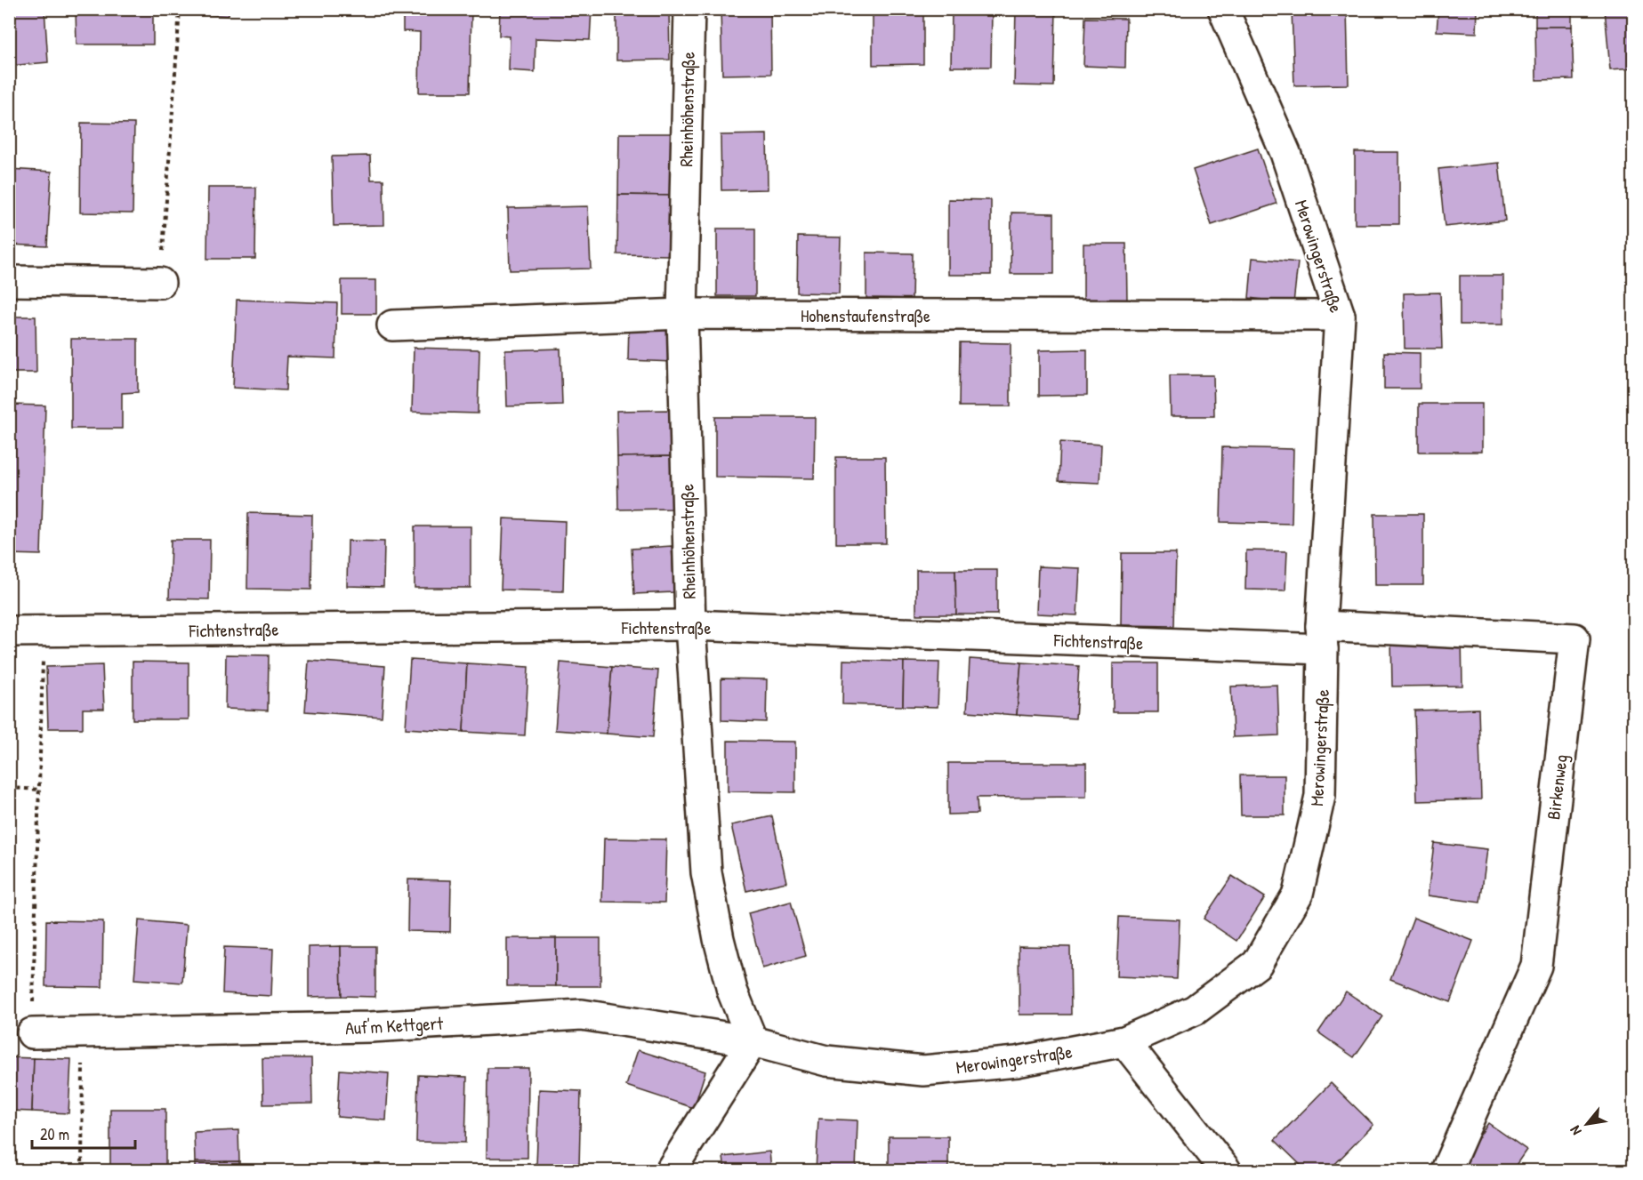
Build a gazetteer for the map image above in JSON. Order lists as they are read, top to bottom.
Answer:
{
  "streets": {
    "street": [
      "Rheinhöhenstraße",
      "Merowingerstraße",
      "Hohenstaufenstraße",
      "Fichtenstraße",
      "Birkenweg",
      "Auf'm Kettgert"
    ]
  },
  "crossings": [
    ["Rheinhöhenstraße", "Merowingerstraße"],
    ["Rheinhöhenstraße", "Hohenstaufenstraße"],
    ["Rheinhöhenstraße", "Fichtenstraße"],
    ["Rheinhöhenstraße", "Auf'm Kettgert"],
    ["Merowingerstraße", "Hohenstaufenstraße"],
    ["Merowingerstraße", "Fichtenstraße"],
    ["Merowingerstraße", "Birkenweg"],
    ["Merowingerstraße", "Auf'm Kettgert"],
    ["Fichtenstraße", "Birkenweg"]
  ],
  "scale_bar": "20 m",
  "north": "bottom left"
}
